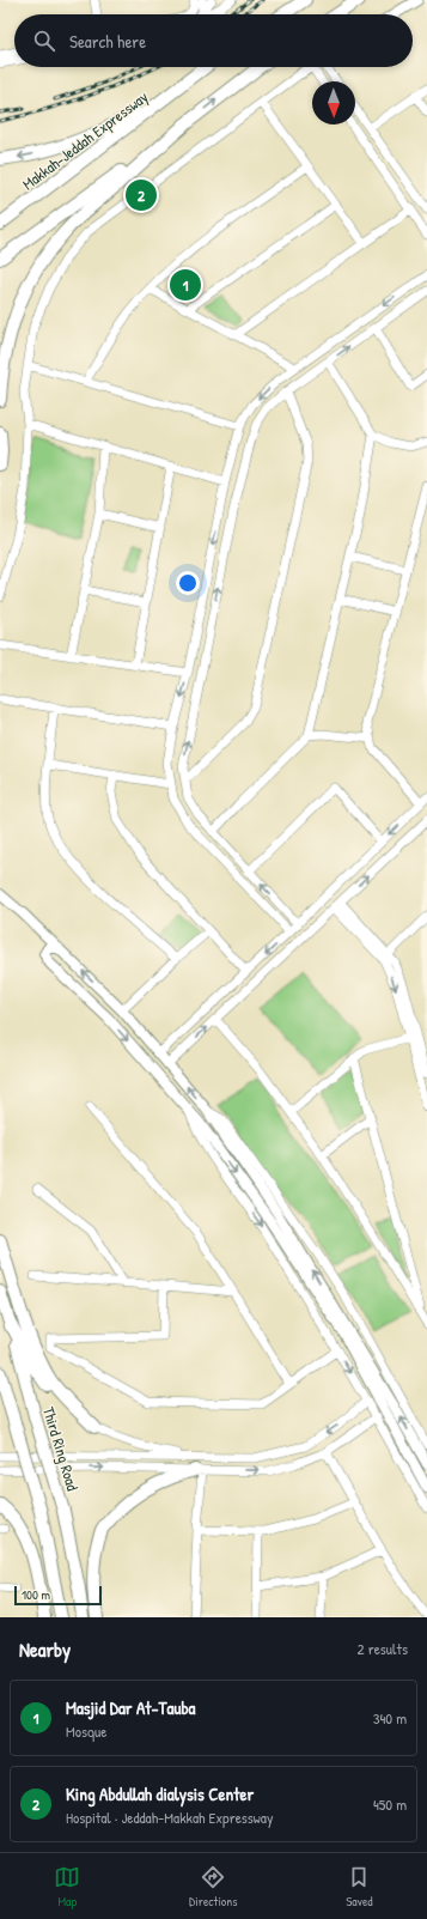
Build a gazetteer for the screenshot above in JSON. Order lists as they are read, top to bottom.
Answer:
{
  "streets": {
    "highway": ["Makkah-Jeddah Expressway", "Third Ring Road"]
  },
  "scale_bar": "100 m",
  "north": "bottom",
  "page": {
    "search": "Search here",
    "pins": ["2", "1"],
    "scale": "100 m",
    "heading": ["Nearby", "2 results"],
    "list": [
      {
        "mark": "1",
        "name": "Masjid Dar At-Tauba",
        "note": "Mosque",
        "value": "340 m"
      },
      {
        "mark": "2",
        "name": "King Abdullah dialysis Center",
        "note": "Hospital · Jeddah-Makkah Expressway",
        "value": "450 m"
      }
    ],
    "nav": ["Map", "Directions", "Saved"]
  }
}
